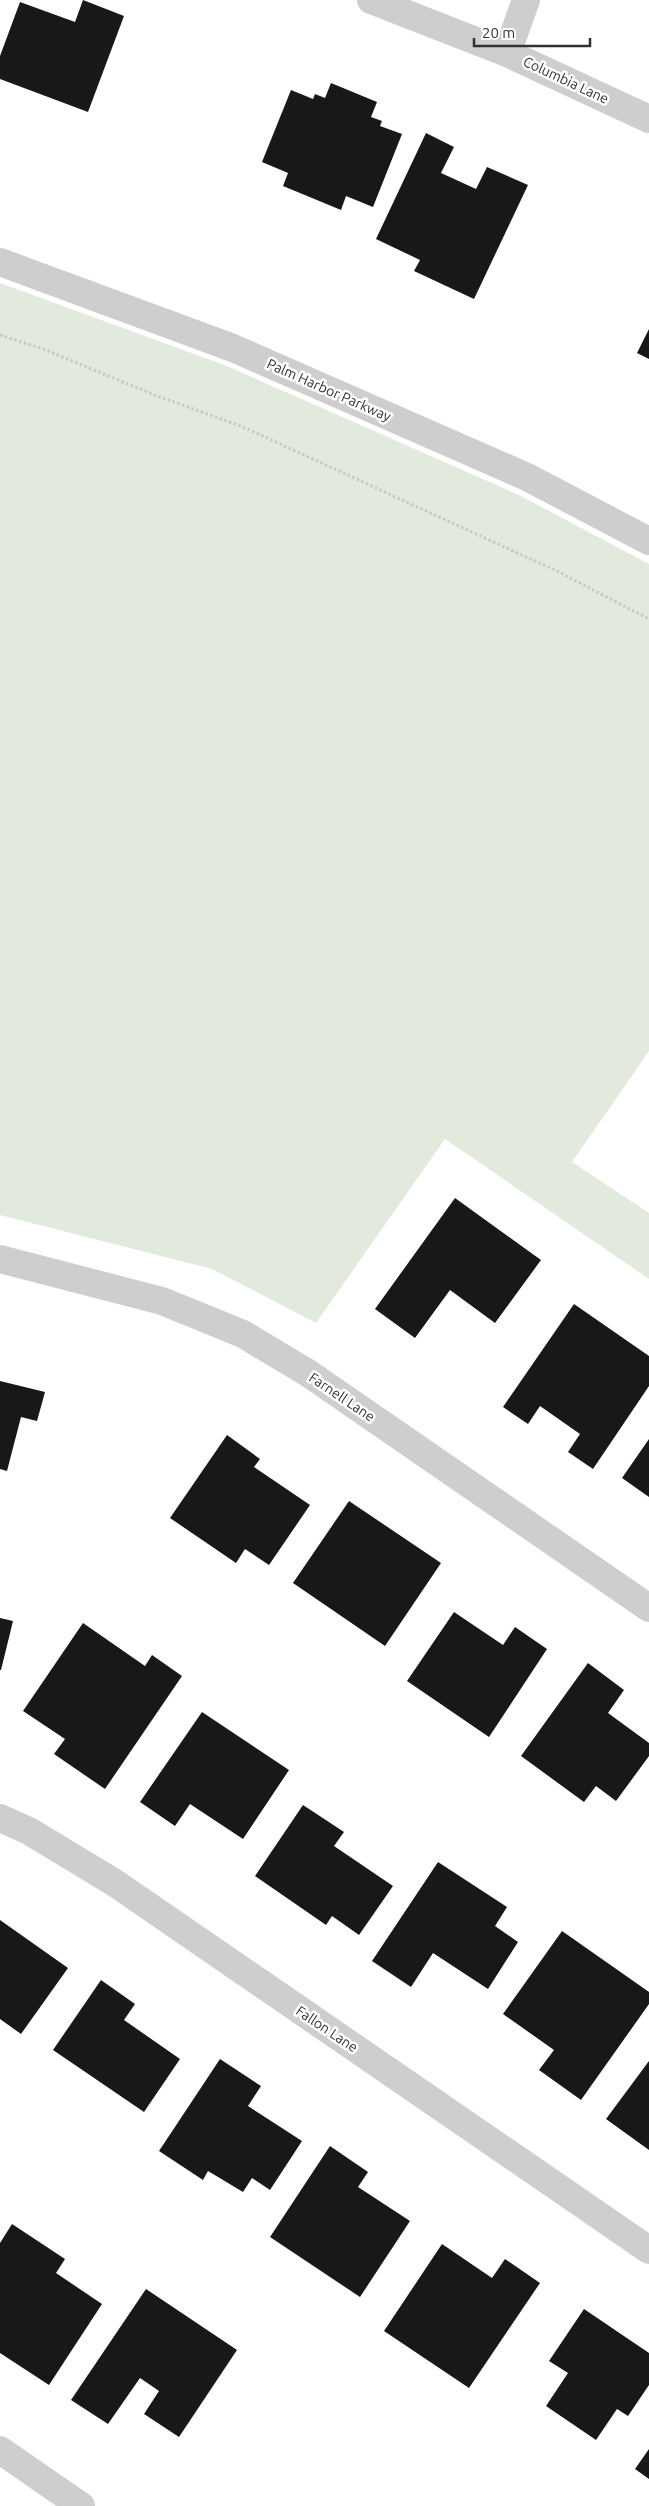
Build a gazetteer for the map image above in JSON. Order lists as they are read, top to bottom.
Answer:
{
  "streets": {
    "street": [
      "Columbia Lane",
      "Palm Harbor Parkway",
      "Farnell Lane",
      "Fallon Lane"
    ]
  },
  "scale_bar": "20 m"
}
